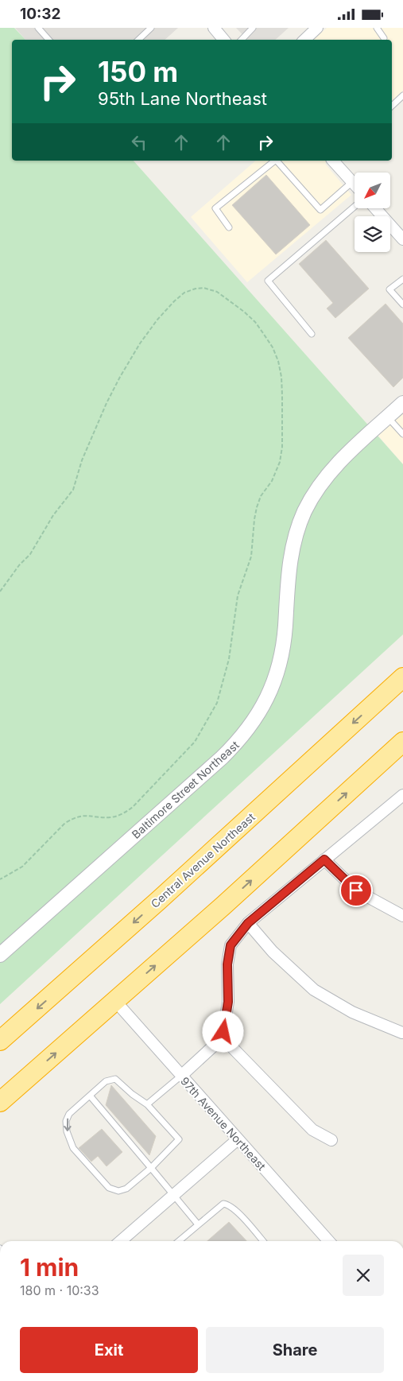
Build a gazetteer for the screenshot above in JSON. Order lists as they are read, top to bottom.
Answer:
{
  "streets": {
    "highway": ["Central Avenue Northeast"],
    "street": ["Baltimore Street Northeast", "97th Avenue Northeast"]
  },
  "north": "bottom left",
  "page": {
    "status": "10:32",
    "turn": ["150 m", "95th Lane Northeast"],
    "heading": ["1 min", "180 m · 10:33"],
    "buttons": ["Exit", "Share"]
  }
}
